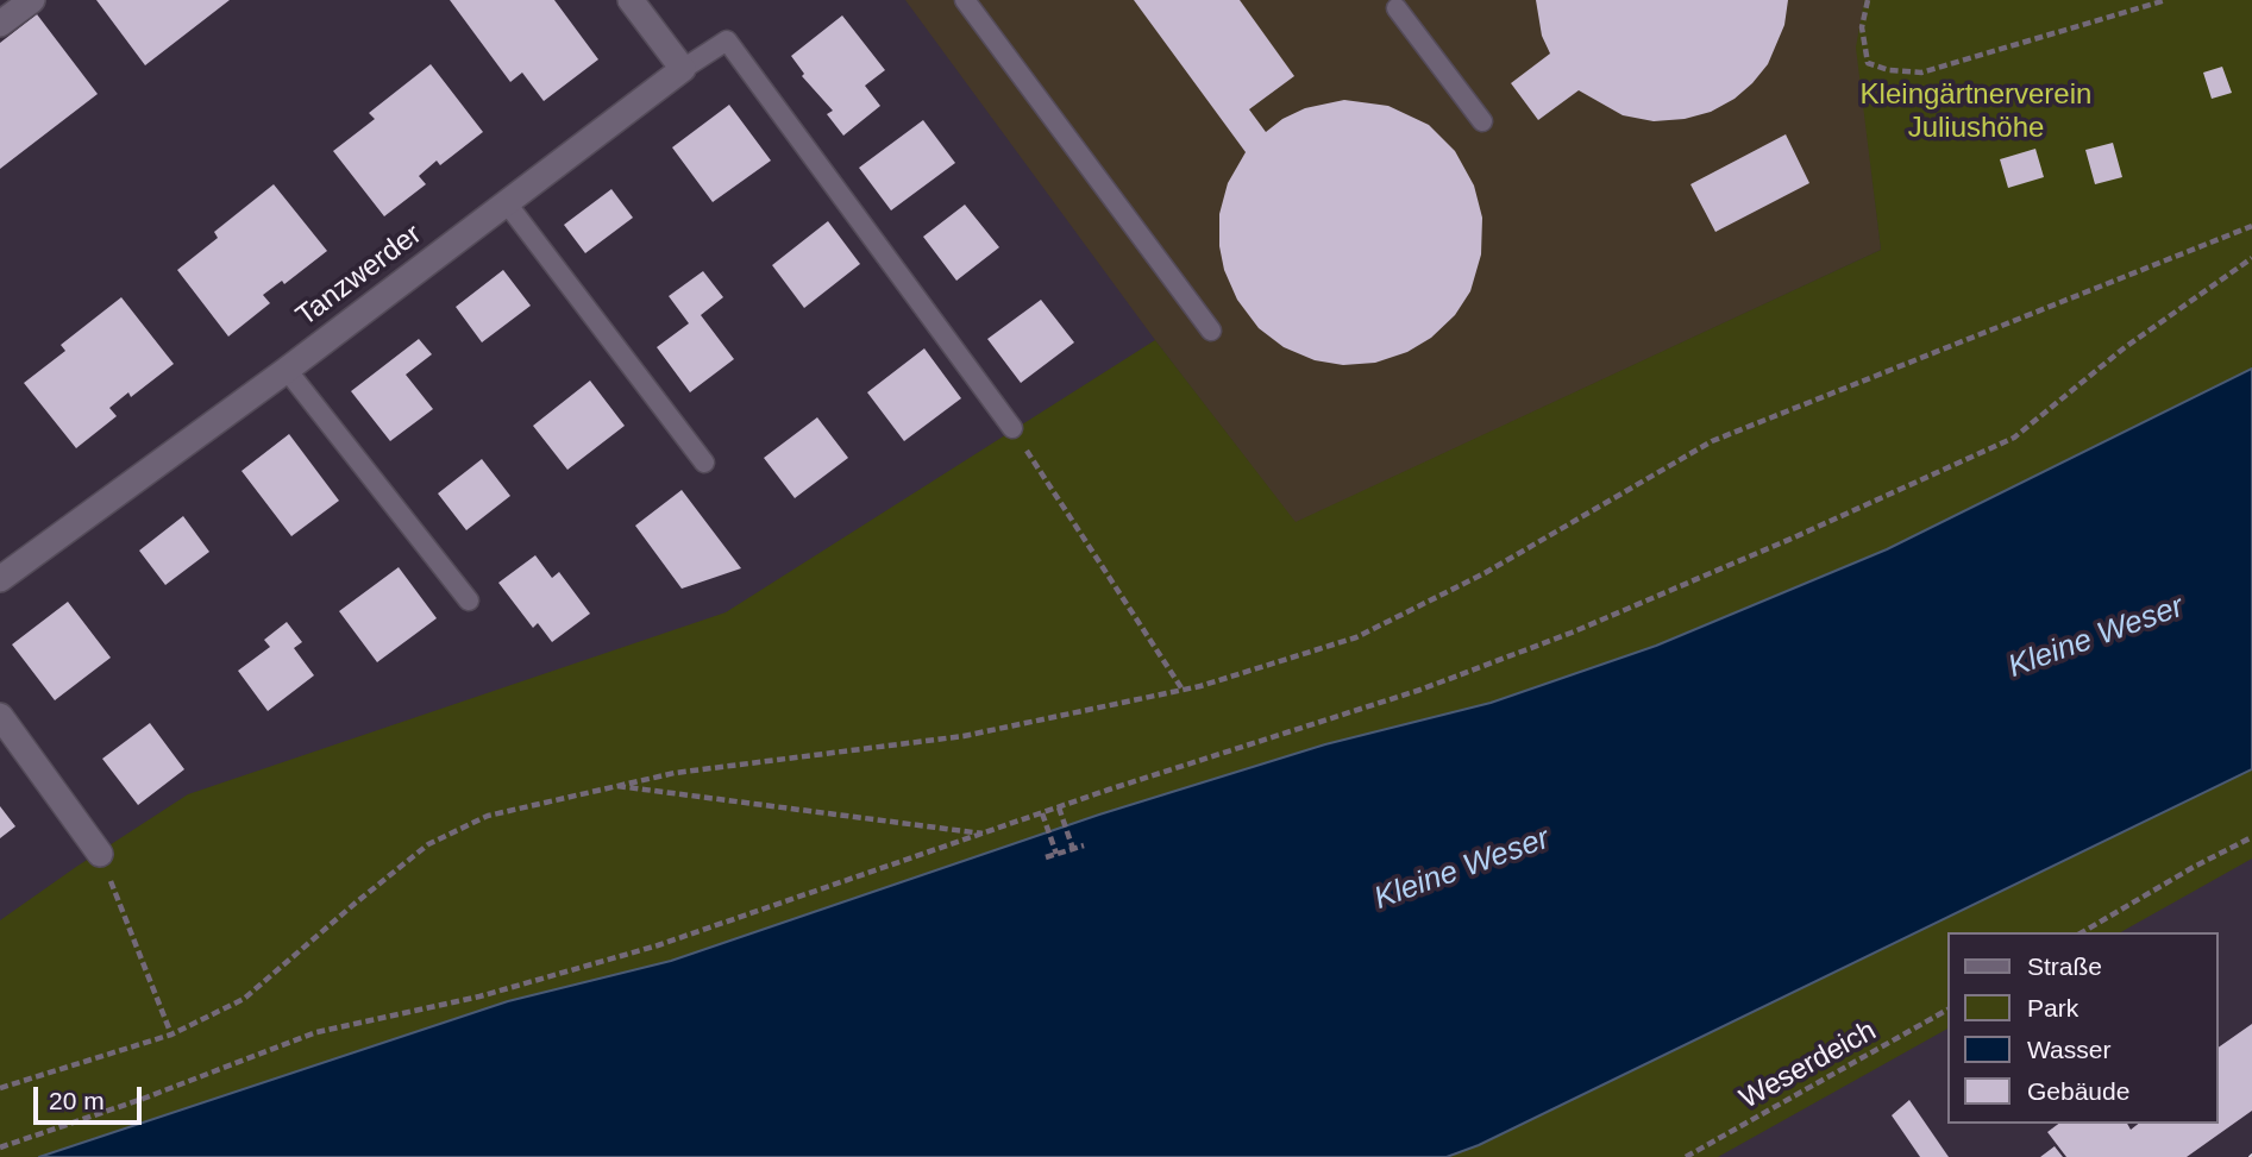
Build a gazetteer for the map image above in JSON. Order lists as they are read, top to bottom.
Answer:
{
  "streets": {
    "street": ["Tanzwerder"],
    "path": ["Weserdeich"]
  },
  "water": ["Kleine Weser"],
  "parks": ["Kleingärtnerverein Juliushöhe"],
  "legend": [
    "Straße",
    "Park",
    "Wasser",
    "Gebäude"
  ],
  "scale_bar": "20 m"
}
